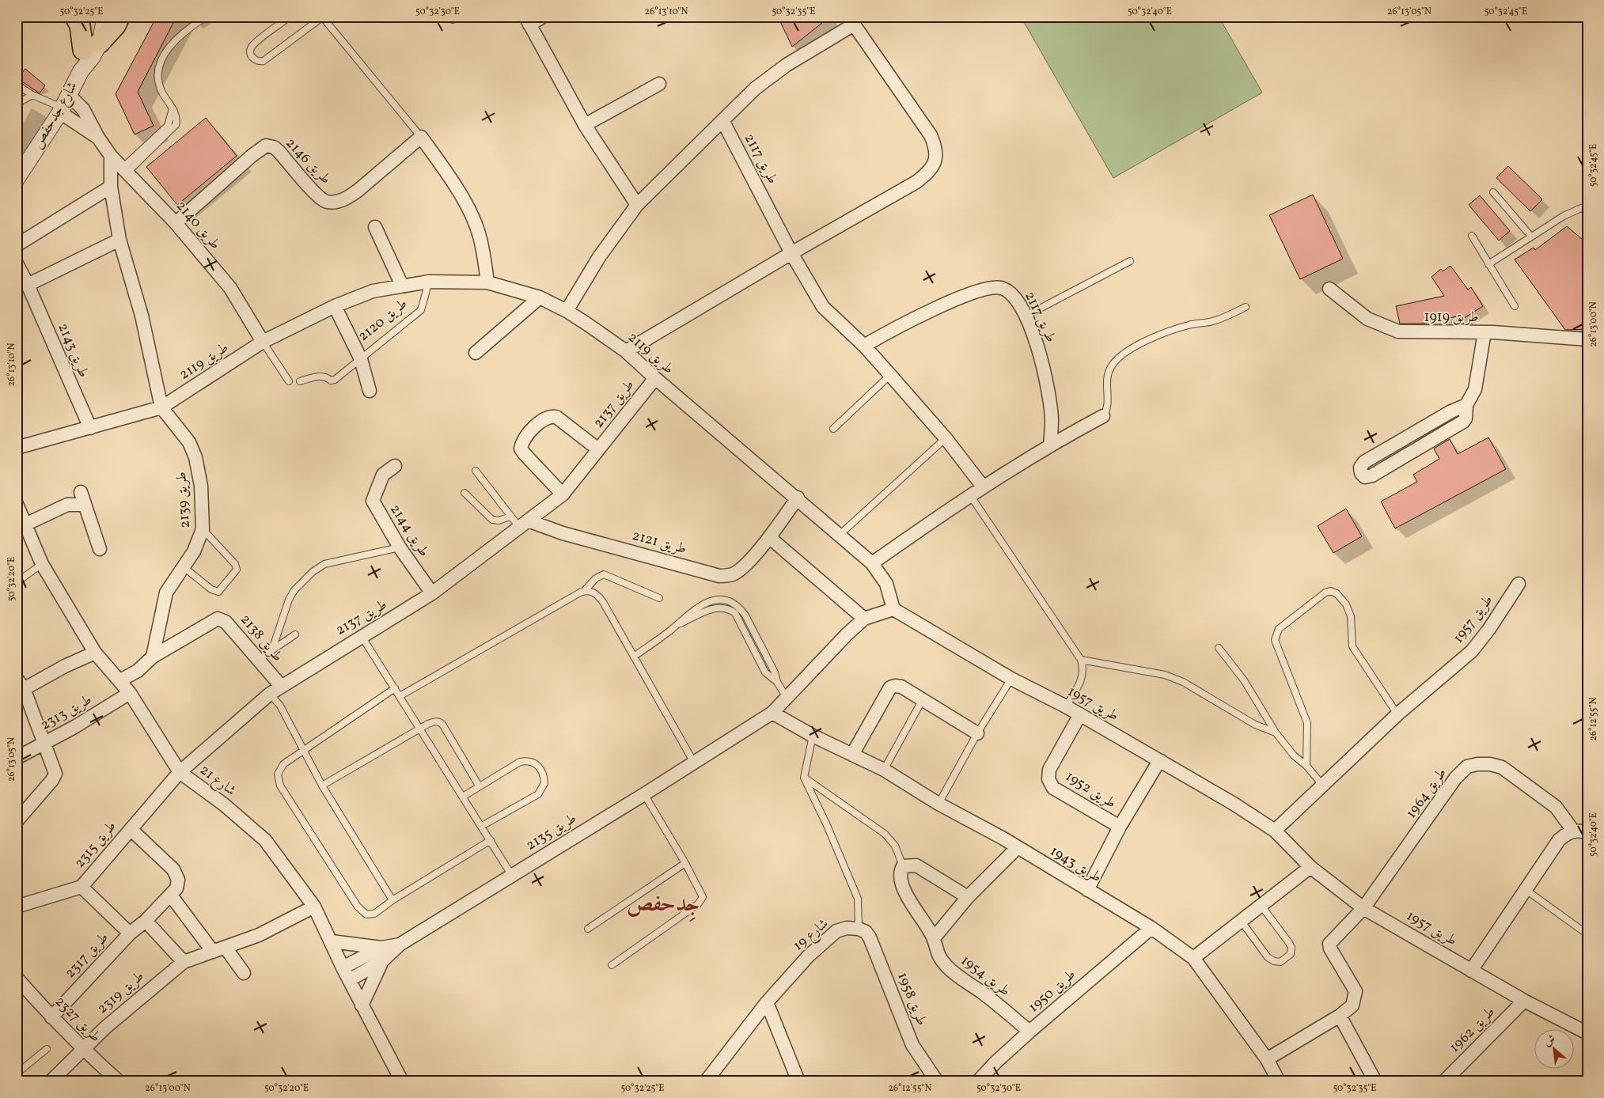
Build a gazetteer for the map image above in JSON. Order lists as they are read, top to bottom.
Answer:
{
  "streets": {
    "street": [
      "شارع جدحفص",
      "طريق 2117",
      "طريق 2146",
      "طريق 2140",
      "طريق 1919",
      "طريق 2120",
      "طريق 2143",
      "طريق 2119",
      "طريق 2137",
      "طريق 2139",
      "طريق 2144",
      "طريق 2121",
      "طريق 1957",
      "طريق 2138",
      "طريق 2313",
      "شارع 21",
      "طريق 1952",
      "طريق 1964",
      "طريق 2135",
      "طريق 2315",
      "طريق 1943",
      "شارع 19",
      "طريق 2317",
      "طريق 1954",
      "طريق 1950",
      "طريق 2319",
      "طريق 1958",
      "طريق 2327",
      "طريق 1962"
    ]
  },
  "crossings": [
    ["شارع جدحفص", "طريق 2140"],
    ["طريق 2146", "طريق 2140"],
    ["طريق 2140", "طريق 2119"],
    ["طريق 2120", "طريق 2119"],
    ["طريق 2143", "طريق 2119"],
    ["طريق 2119", "طريق 2137"],
    ["طريق 2119", "طريق 2139"],
    ["طريق 2119", "طريق 2121"],
    ["طريق 2119", "طريق 1957"],
    ["طريق 2137", "طريق 2144"],
    ["طريق 2137", "طريق 2121"],
    ["طريق 2137", "طريق 2138"],
    ["طريق 2137", "شارع 21"],
    ["طريق 2137", "طريق 2315"],
    ["طريق 2139", "طريق 2138"],
    ["طريق 1957", "طريق 1952"],
    ["طريق 1957", "طريق 1964"],
    ["طريق 1957", "طريق 1962"],
    ["طريق 2313", "شارع 21"],
    ["شارع 21", "طريق 2135"],
    ["شارع 21", "طريق 2315"],
    ["شارع 21", "طريق 2319"],
    ["طريق 1952", "طريق 1943"],
    ["طريق 2135", "طريق 1943"],
    ["طريق 2315", "طريق 2317"],
    ["طريق 1943", "طريق 1950"],
    ["شارع 19", "طريق 1958"],
    ["طريق 2317", "طريق 2327"],
    ["طريق 1954", "طريق 1950"],
    ["طريق 2319", "طريق 2327"]
  ],
  "districts": ["جِدحفص"],
  "north": "top left",
  "coordinates": [
    "50°32'25\"E",
    "50°32'30\"E",
    "26°13'10\"N",
    "50°32'35\"E",
    "50°32'40\"E",
    "26°13'05\"N",
    "50°32'45\"E",
    "26°13'00\"N",
    "50°32'20\"E",
    "26°12'55\"N"
  ]
}
